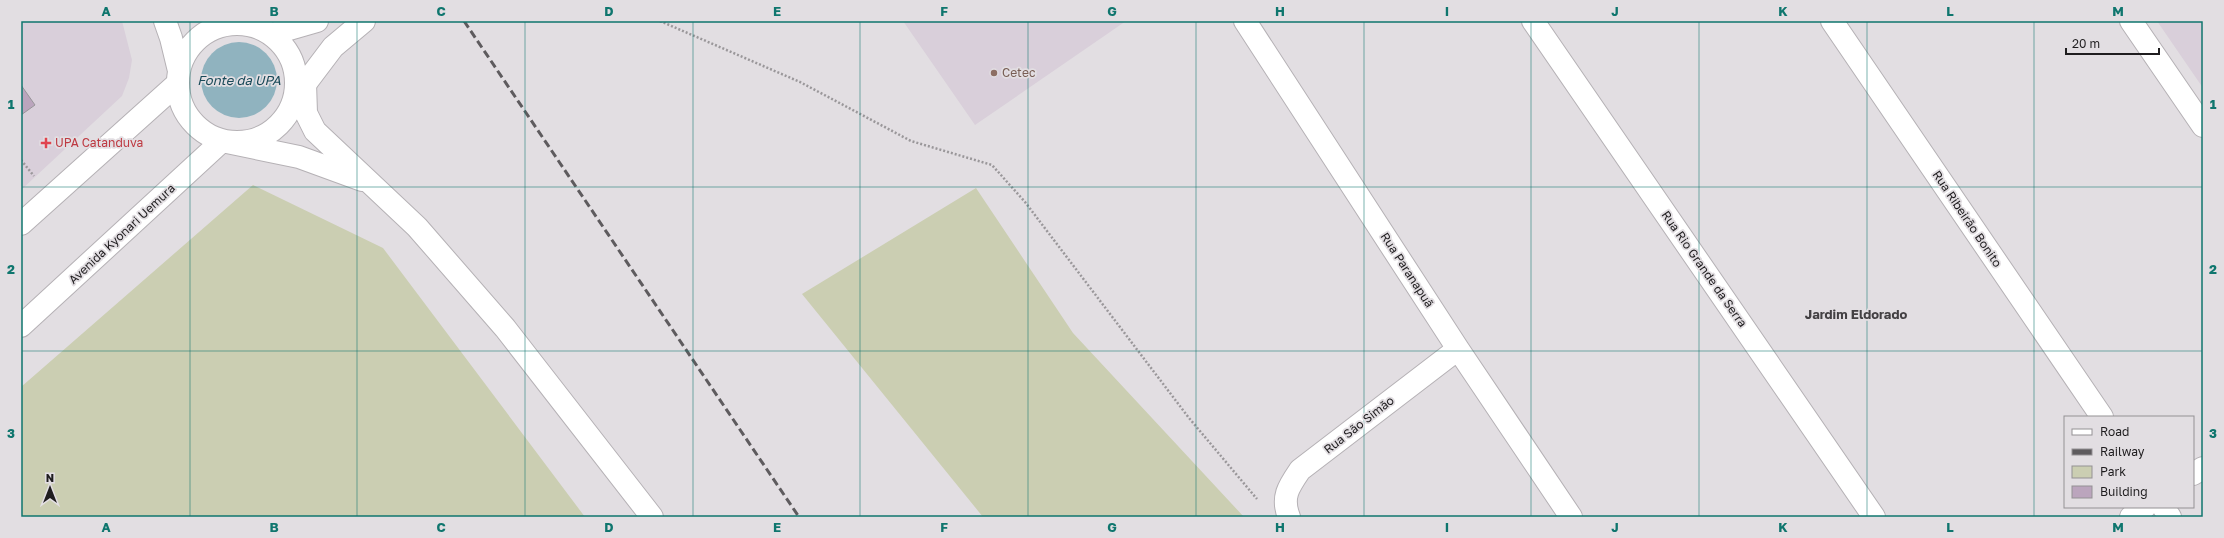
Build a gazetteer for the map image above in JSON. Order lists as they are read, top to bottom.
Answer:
{
  "streets": {
    "street": [
      "Rua Ribeirão Bonito",
      "Avenida Kyonari Uemura",
      "Rua Rio Grande da Serra",
      "Rua Paranapuã",
      "Rua São Simão"
    ]
  },
  "crossings": [
    ["Rua Paranapuã", "Rua São Simão"]
  ],
  "districts": ["Jardim Eldorado"],
  "water": ["Fonte da UPA"],
  "places": {
    "other": ["Cetec"],
    "health": ["UPA Catanduva"]
  },
  "legend": [
    "Road",
    "Railway",
    "Park",
    "Building"
  ],
  "scale_bar": "20 m",
  "north": "top",
  "grid": {
    "columns": [
      "A",
      "B",
      "C",
      "D",
      "E",
      "F",
      "G",
      "H",
      "I",
      "J",
      "K",
      "L",
      "M"
    ],
    "rows": ["1", "2", "3"]
  }
}
